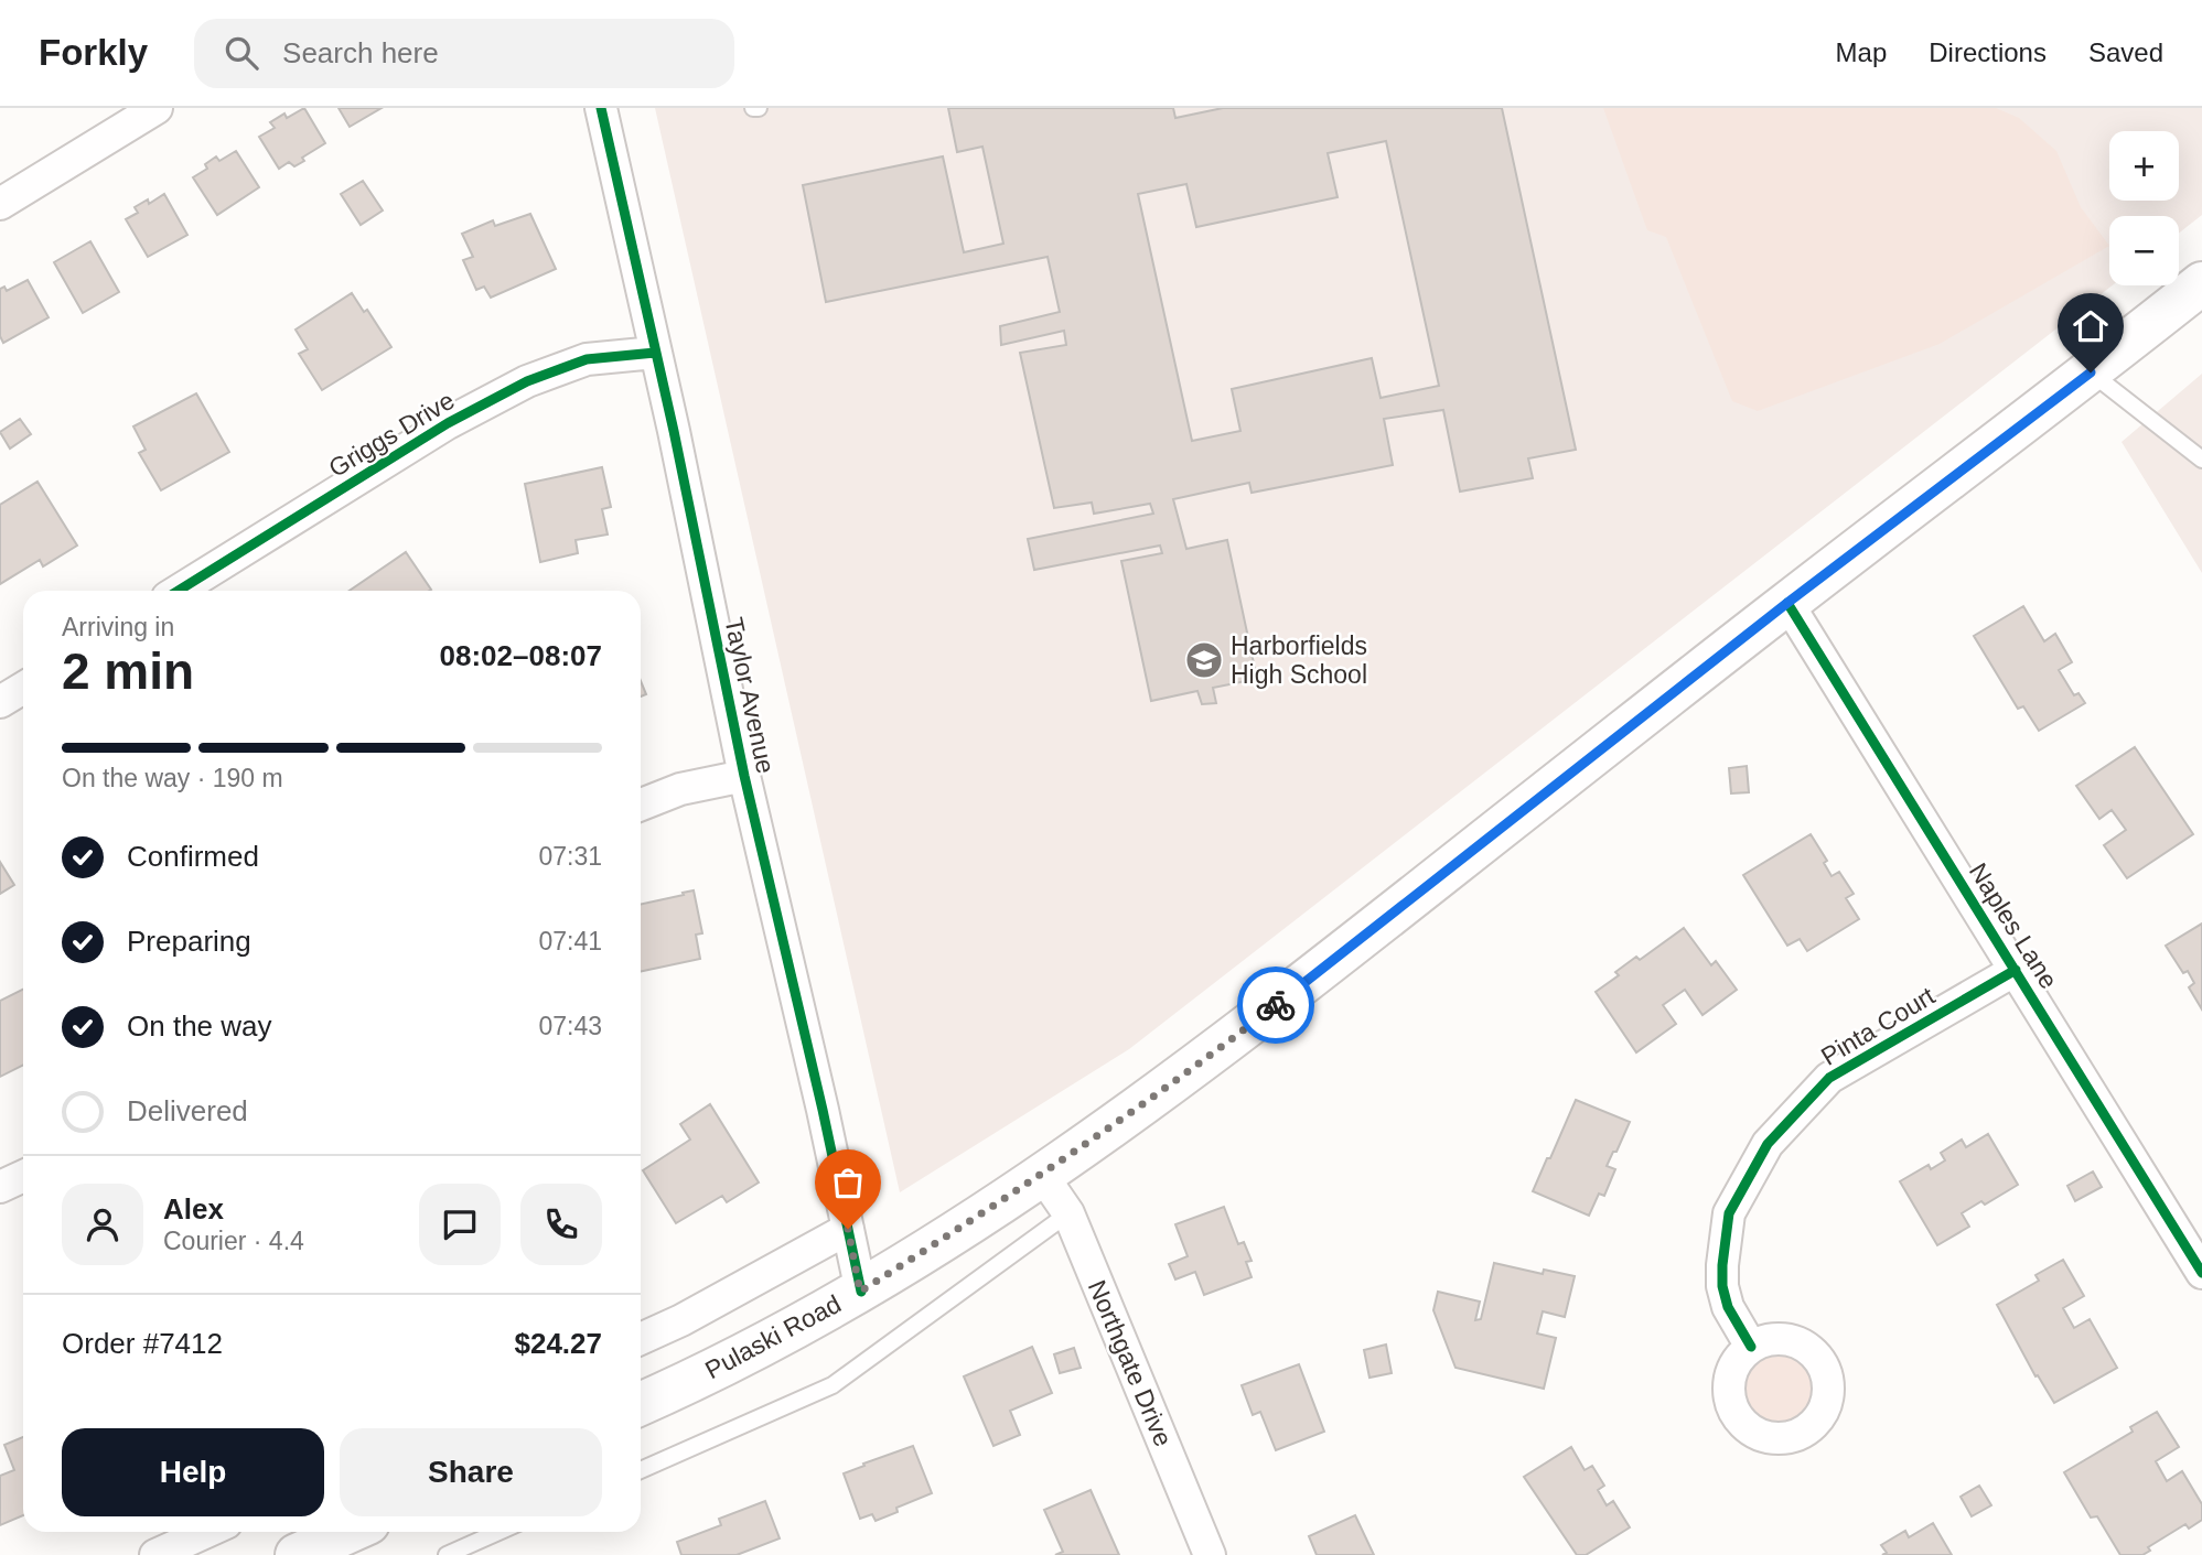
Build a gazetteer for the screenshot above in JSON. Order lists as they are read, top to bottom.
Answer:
{
  "streets": {
    "main road": ["Pulaski Road"],
    "street": [
      "Griggs Drive",
      "Taylor Avenue",
      "Naples Lane",
      "Pinta Court",
      "Northgate Drive"
    ]
  },
  "crossings": [
    ["Griggs Drive", "Taylor Avenue"],
    ["Taylor Avenue", "Pulaski Road"],
    ["Naples Lane", "Pinta Court"],
    ["Naples Lane", "Pulaski Road"],
    ["Pulaski Road", "Northgate Drive"]
  ],
  "places": {
    "school or university": ["Harborfields High School"]
  },
  "page": {
    "header": "Forkly",
    "search": "Search here",
    "nav": ["Map", "Directions", "Saved"],
    "map_buttons": ["+", "−"],
    "heading": ["2 min", "Arriving in", "08:02–08:07"],
    "panel": [
      "Alex",
      "Courier · 4.4",
      "Order #7412",
      "$24.27"
    ],
    "bar": "On the way · 190 m",
    "list": [
      ["Confirmed", "07:31"],
      ["Preparing", "07:41"],
      ["On the way", "07:43"],
      "Delivered"
    ],
    "buttons": ["Help", "Share"]
  }
}
